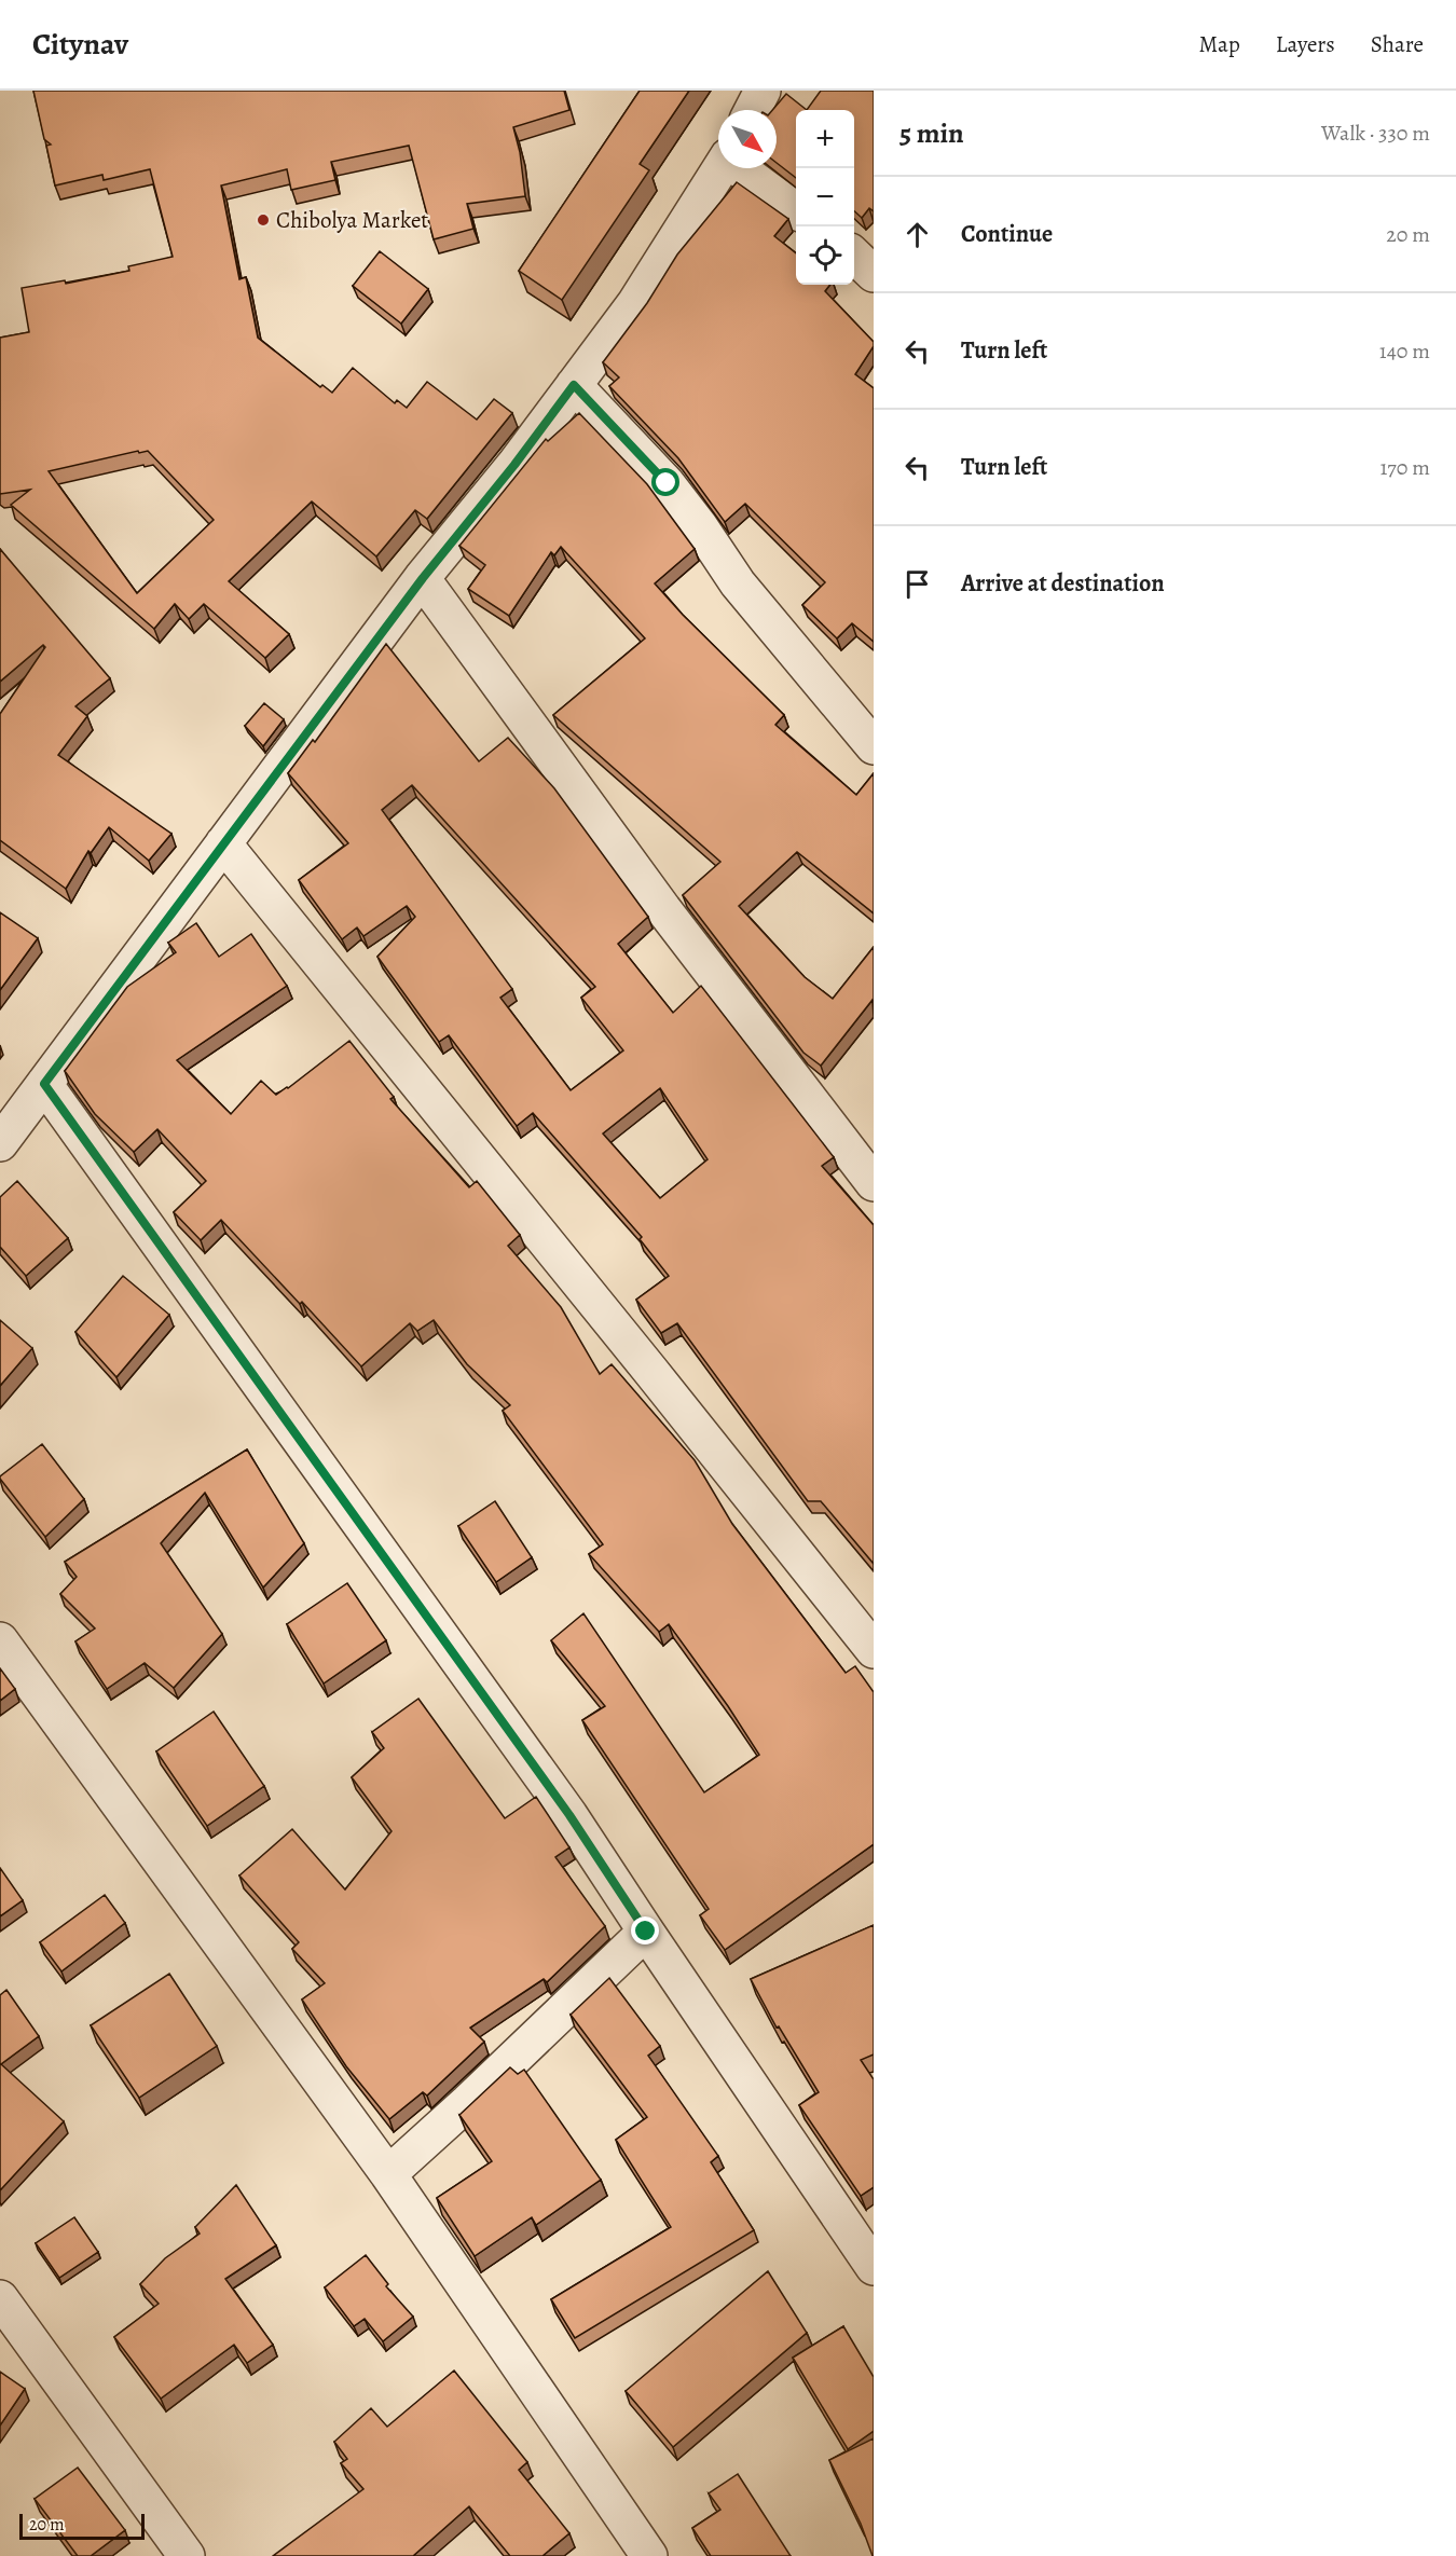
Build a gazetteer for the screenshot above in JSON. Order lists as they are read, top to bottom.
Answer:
{
  "places": ["Chibolya Market"],
  "scale_bar": "20 m",
  "north": "bottom right",
  "page": {
    "header": "Citynav",
    "nav": ["Map", "Layers", "Share"],
    "heading": ["5 min", "Walk · 330 m"],
    "map_buttons": ["+", "−"],
    "list": [
      ["Continue", "20 m"],
      ["Turn left", "140 m"],
      ["Turn left", "170 m"],
      "Arrive at destination"
    ],
    "scale": "20 m"
  }
}
